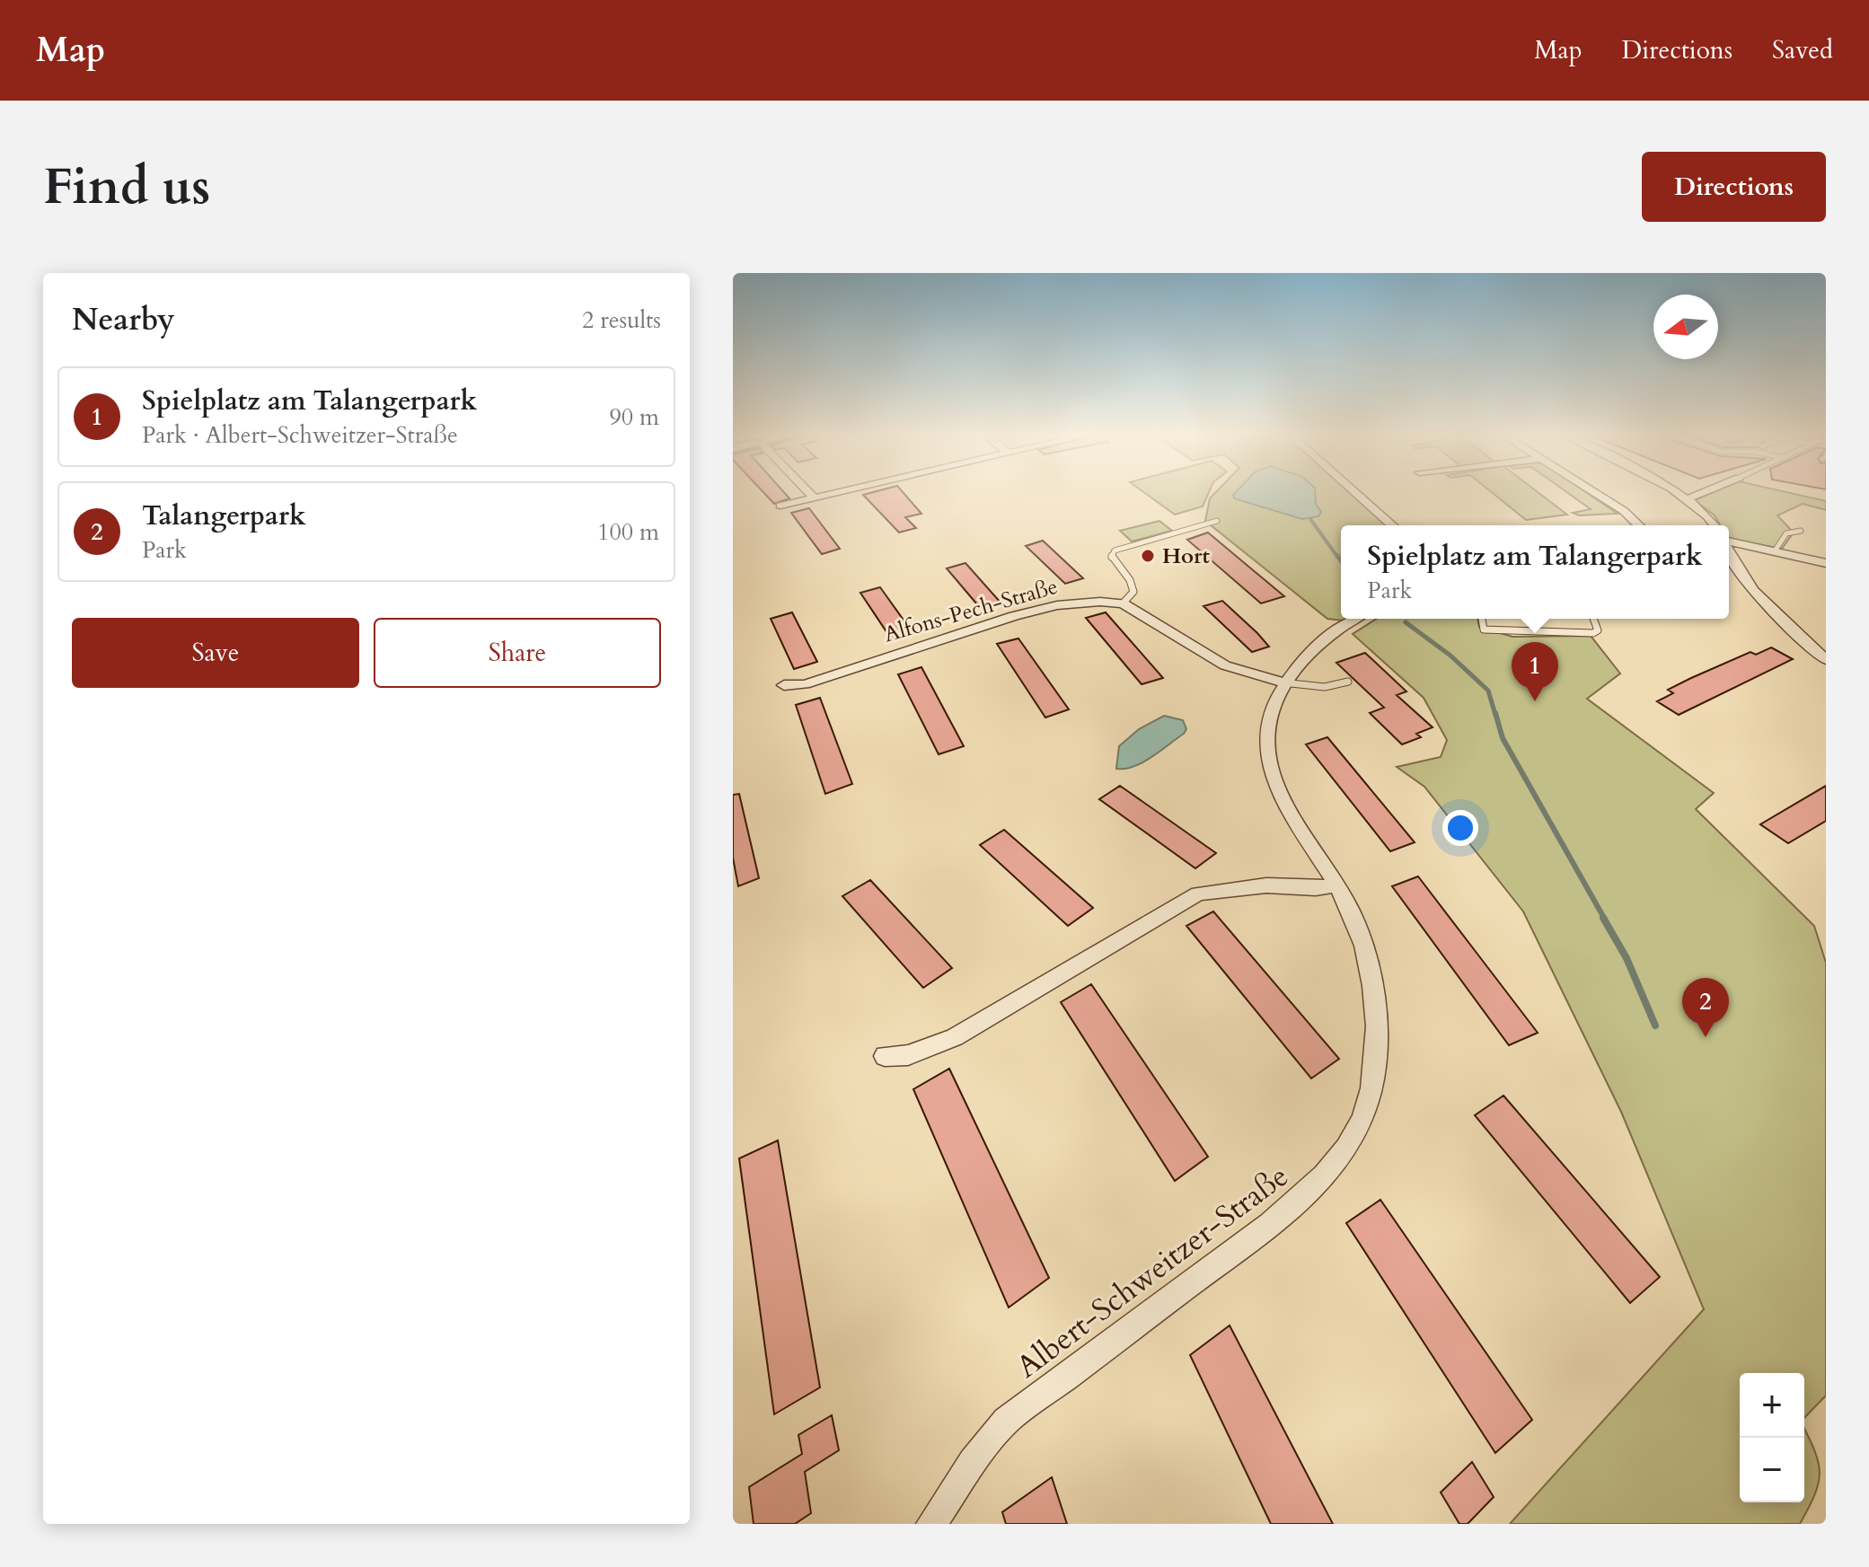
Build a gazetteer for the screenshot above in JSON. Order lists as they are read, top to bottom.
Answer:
{
  "streets": {
    "street": ["Alfons-Pech-Straße", "Albert-Schweitzer-Straße"]
  },
  "crossings": [
    ["Alfons-Pech-Straße", "Albert-Schweitzer-Straße"]
  ],
  "places": ["Hort"],
  "north": "left",
  "page": {
    "header": "Map",
    "nav": ["Map", "Directions", "Saved"],
    "buttons": [
      "Directions",
      ["Save", "Share"]
    ],
    "title": "Find us",
    "heading": ["Nearby", "2 results"],
    "list": [
      {
        "mark": "1",
        "name": "Spielplatz am Talangerpark",
        "note": "Park · Albert-Schweitzer-Straße",
        "value": "90 m"
      },
      {
        "mark": "2",
        "name": "Talangerpark",
        "note": "Park",
        "value": "100 m"
      }
    ],
    "popup": ["Spielplatz am Talangerpark", "Park"],
    "pins": ["1", "2"],
    "map_buttons": ["+", "−"]
  }
}
